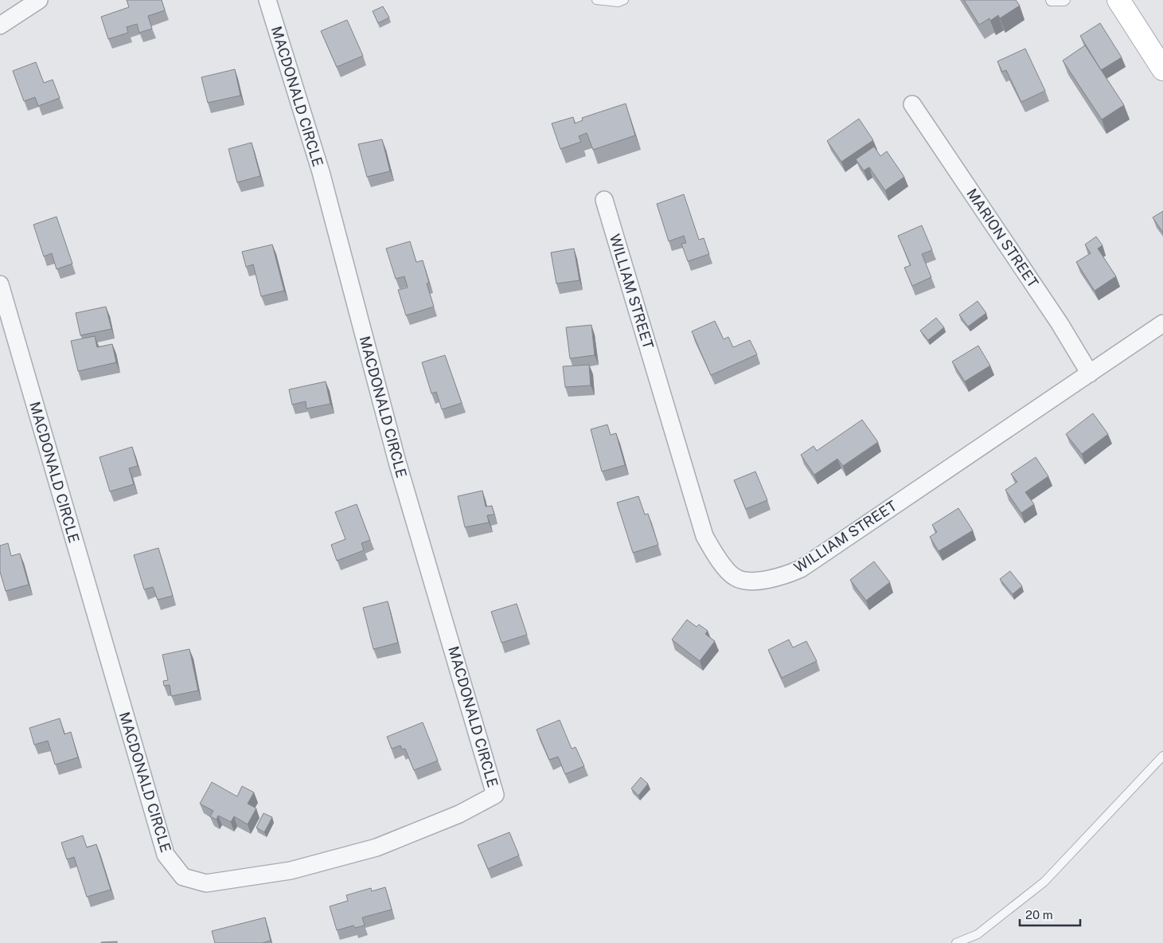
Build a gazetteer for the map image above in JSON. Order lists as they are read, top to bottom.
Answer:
{
  "streets": {
    "street": ["MACDONALD CIRCLE", "MARION STREET", "WILLIAM STREET"]
  },
  "crossings": [
    ["MARION STREET", "WILLIAM STREET"]
  ],
  "scale_bar": "20 m"
}
